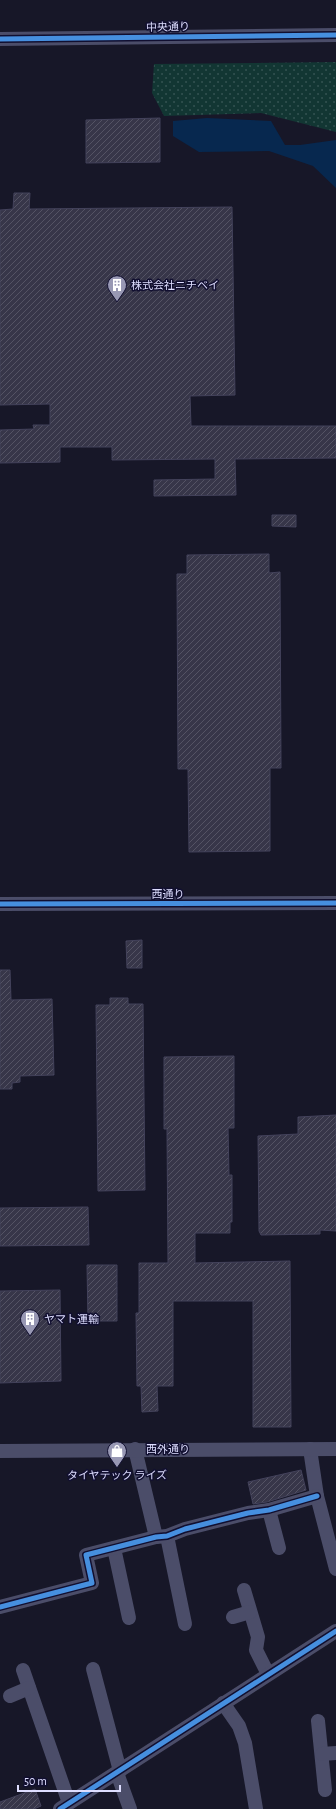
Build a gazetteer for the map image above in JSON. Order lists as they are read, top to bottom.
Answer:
{
  "streets": {
    "street": ["中央通り", "西通り", "西外通り"]
  },
  "places": {
    "building": ["株式会社ニチベイ", "ヤマト運輸"],
    "shop": ["タイヤテック ライズ"]
  },
  "scale_bar": "50 m"
}
